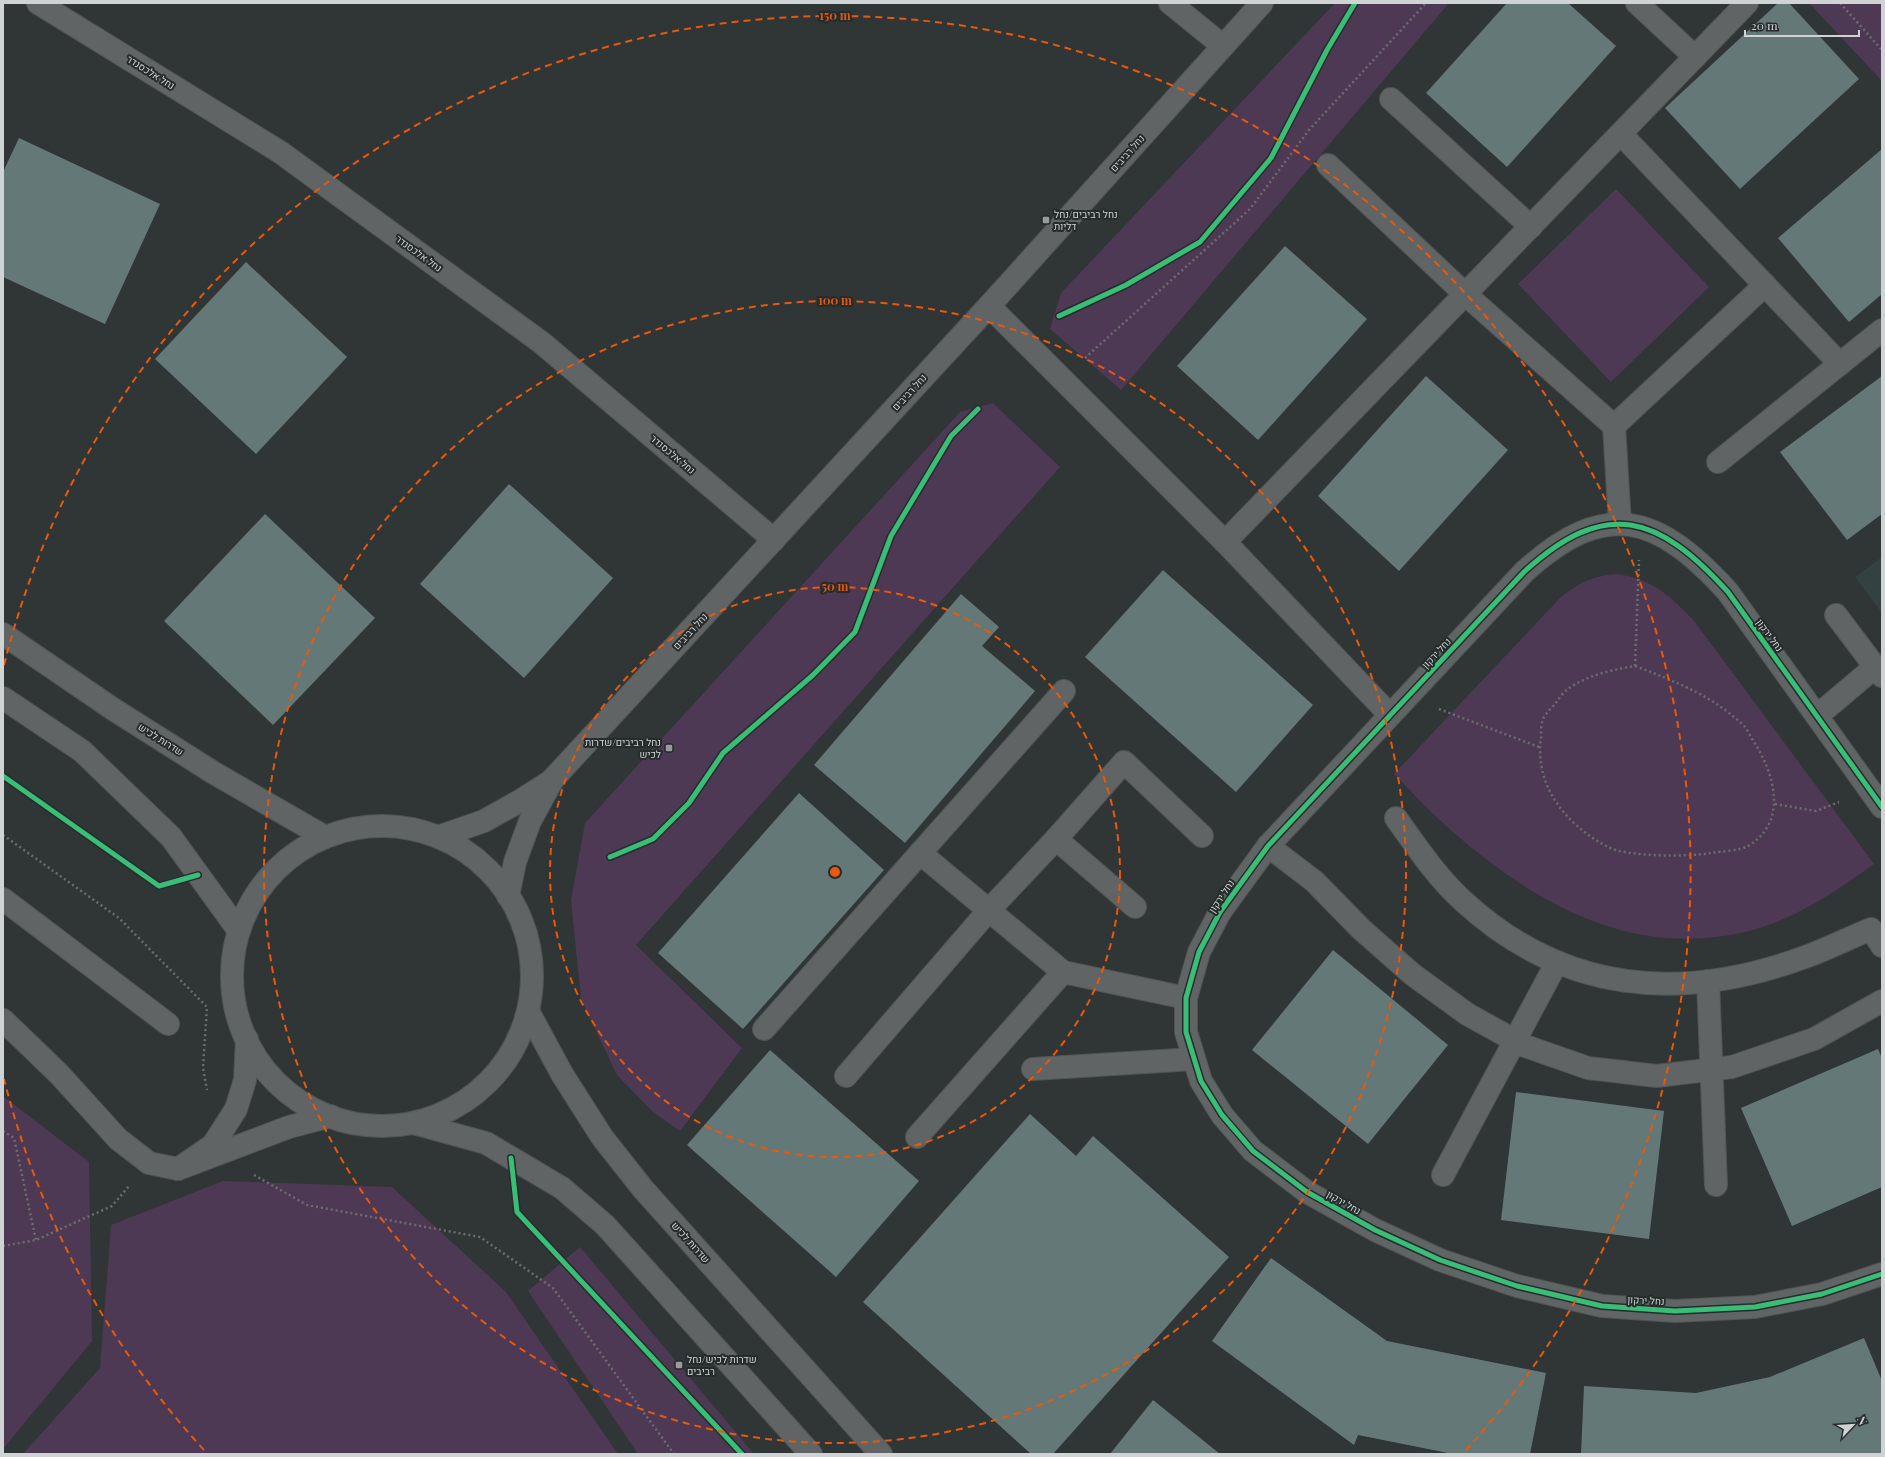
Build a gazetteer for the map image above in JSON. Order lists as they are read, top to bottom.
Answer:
{
  "streets": {
    "street": [
      "נחל אלכסנדר",
      "נחל רביבים",
      "נחל ירקון",
      "שדרות לכיש"
    ]
  },
  "crossings": [
    ["נחל אלכסנדר", "נחל רביבים"]
  ],
  "places": {
    "transit": ["נחל רביבים/נחל דליות", "נחל רביבים/שדרות לכיש", "שדרות לכיש/נחל רביבים"]
  },
  "scale_bar": "20 m",
  "north": "top right",
  "rings": ["150 m", "100 m", "50 m"]
}
